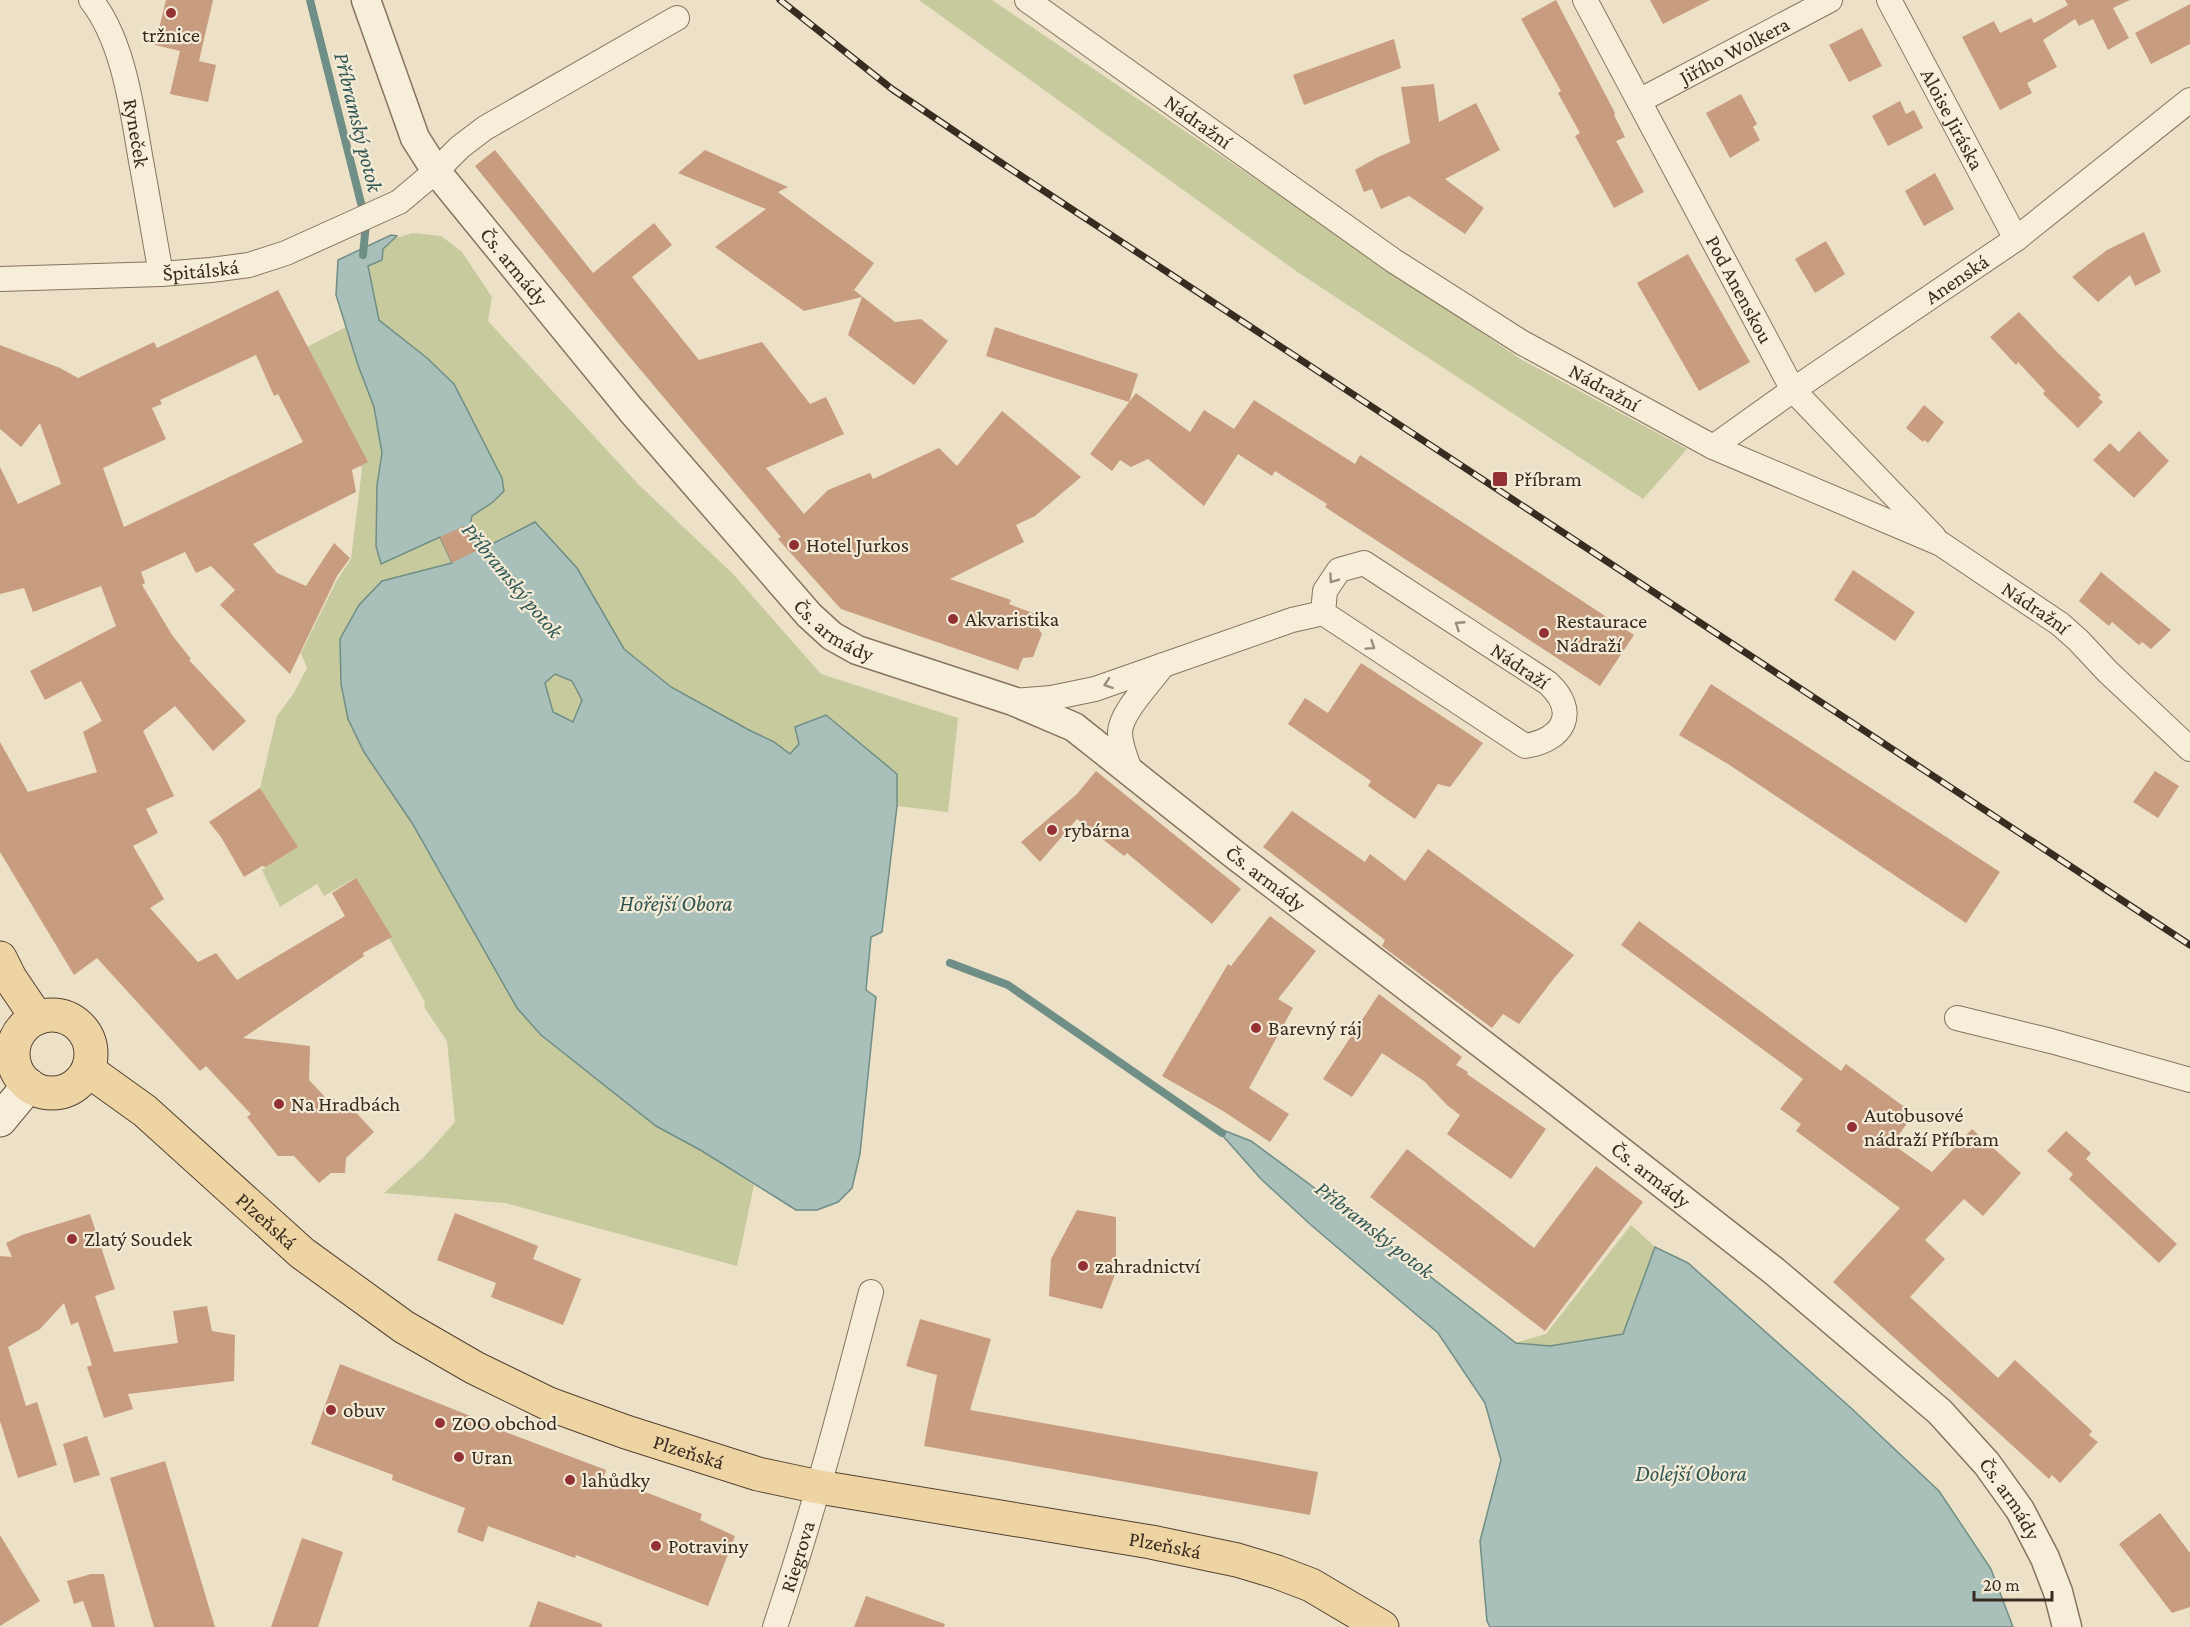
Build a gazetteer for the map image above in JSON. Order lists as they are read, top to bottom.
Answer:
{
  "streets": {
    "main road": ["Plzeňská"],
    "street": [
      "Jiřího Wolkera",
      "Aloise Jiráska",
      "Nádražní",
      "Ryneček",
      "Čs. armády",
      "Špitálská",
      "Anenská",
      "Pod Anenskou",
      "Nádraží",
      "Riegrova"
    ]
  },
  "crossings": [
    ["Jiřího Wolkera", "Pod Anenskou"],
    ["Aloise Jiráska", "Anenská"],
    ["Nádražní", "Anenská"],
    ["Nádražní", "Pod Anenskou"],
    ["Ryneček", "Špitálská"],
    ["Čs. armády", "Špitálská"],
    ["Anenská", "Pod Anenskou"],
    ["Plzeňská", "Riegrova"]
  ],
  "water": ["Příbramský potok", "Hořejší Obora", "Dolejší Obora"],
  "places": {
    "other": [
      "tržnice",
      "Hotel Jurkos",
      "Akvaristika",
      "Restaurace Nádraží",
      "rybárna",
      "Barevný ráj",
      "Na Hradbách",
      "Autobusové nádraží Příbram",
      "Zlatý Soudek",
      "zahradnictví",
      "obuv",
      "ZOO obchod",
      "Uran",
      "lahůdky",
      "Potraviny"
    ],
    "transit": ["Příbram"]
  },
  "scale_bar": "20 m"
}
